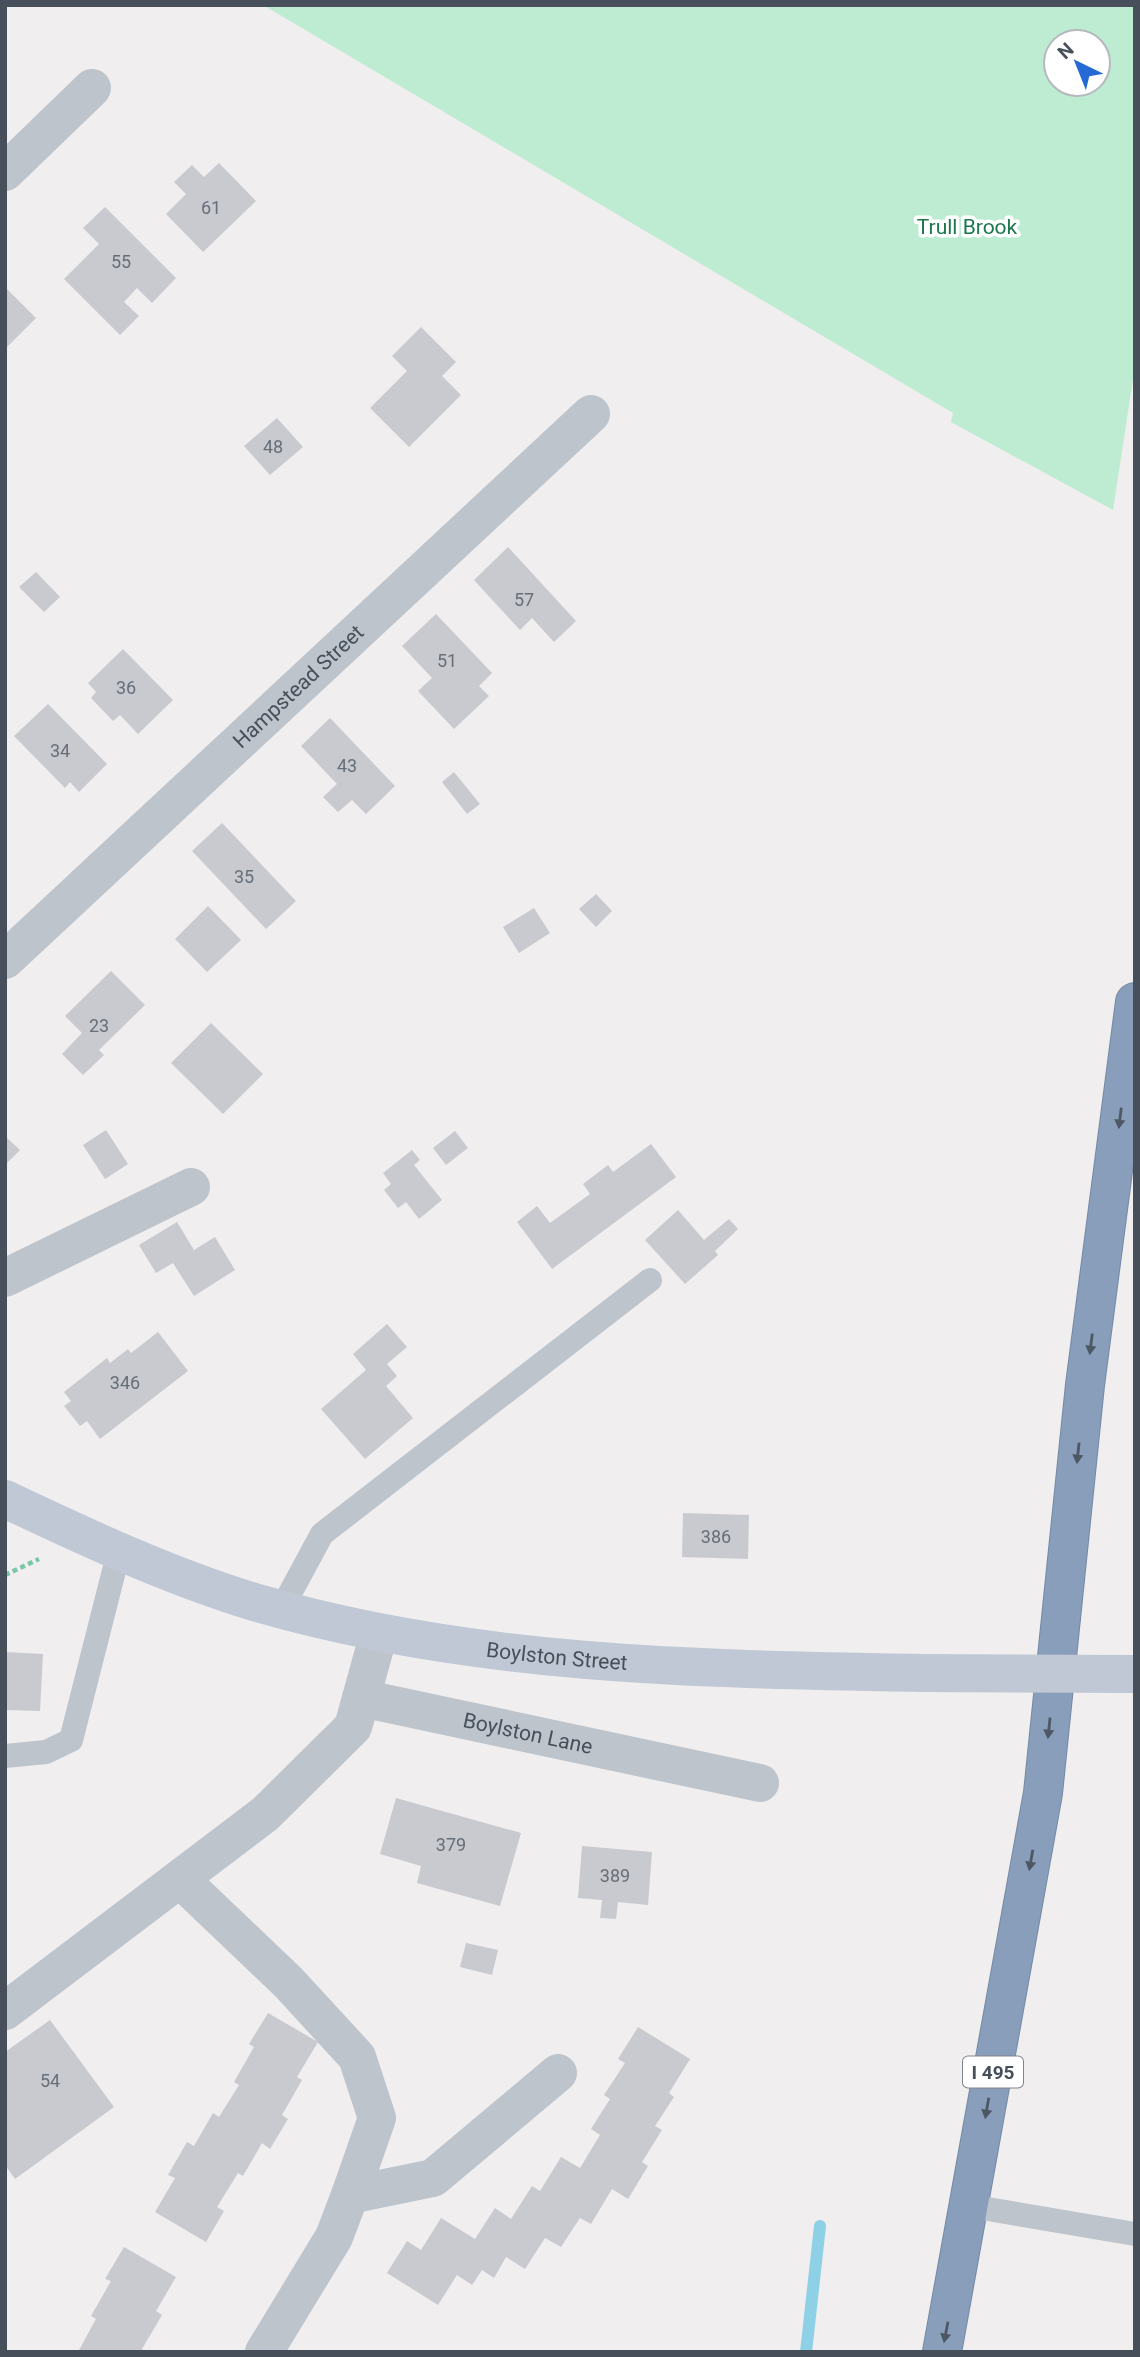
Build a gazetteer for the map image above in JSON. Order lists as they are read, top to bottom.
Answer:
{
  "streets": {
    "highway": ["I 495"],
    "main road": ["Boylston Street"],
    "street": ["Hampstead Street", "Boylston Lane"]
  },
  "parks": ["Trull Brook"],
  "house_numbers": [
    "61",
    "55",
    "48",
    "57",
    "51",
    "36",
    "34",
    "43",
    "35",
    "23",
    "346",
    "386",
    "379",
    "389",
    "54"
  ],
  "north": "top left"
}
